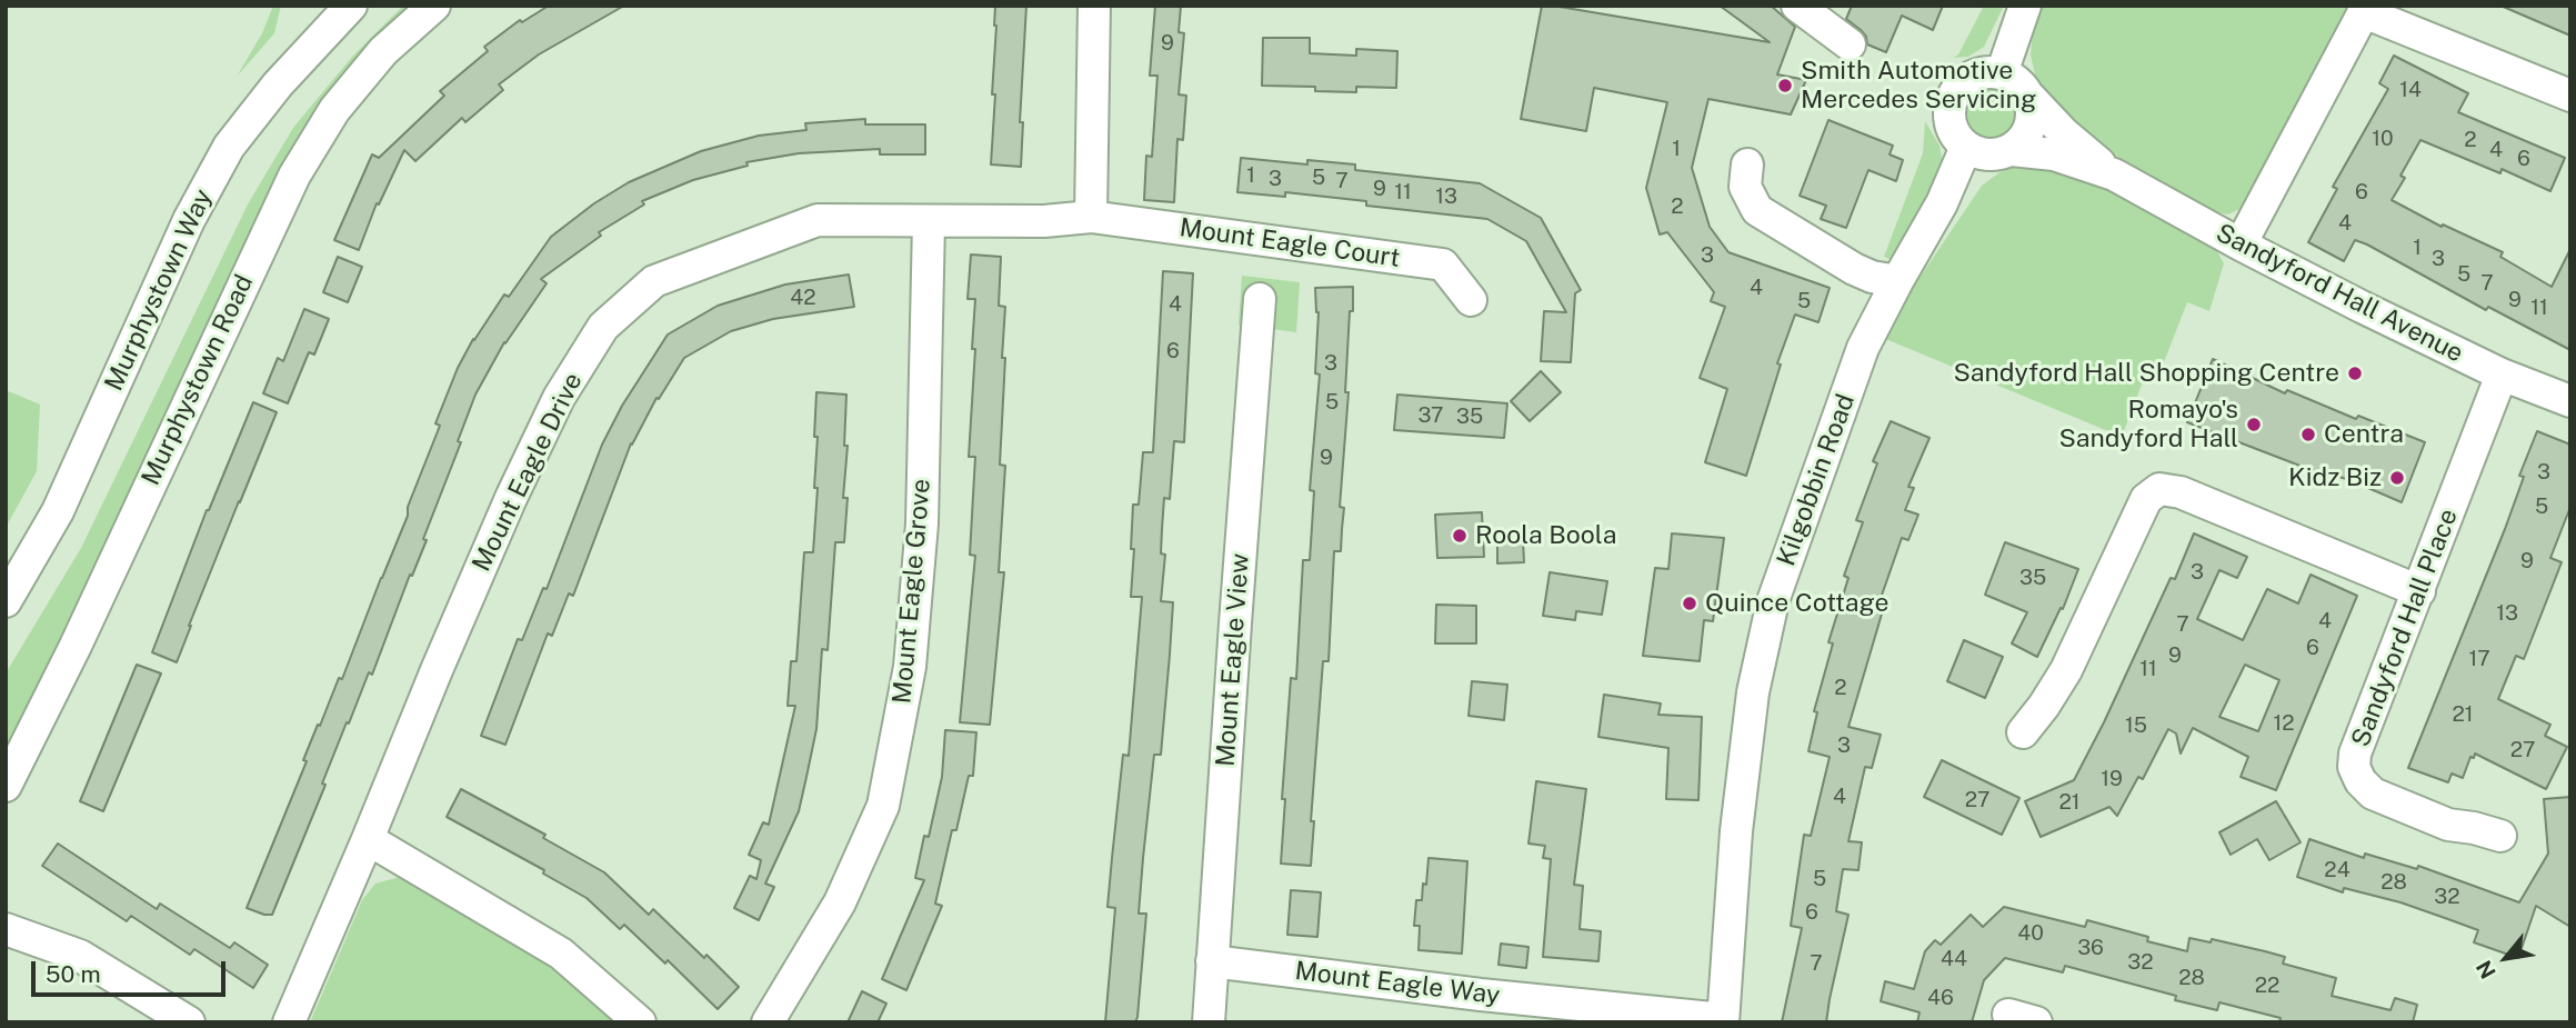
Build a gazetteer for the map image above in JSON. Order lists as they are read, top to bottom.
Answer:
{
  "streets": {
    "street": [
      "Mount Eagle Court",
      "Murphystown Way",
      "Sandyford Hall Avenue",
      "Murphystown Road",
      "Mount Eagle Drive",
      "Kilgobbin Road",
      "Mount Eagle Grove",
      "Sandyford Hall Place",
      "Mount Eagle View",
      "Mount Eagle Way"
    ]
  },
  "crossings": [
    ["Mount Eagle Court", "Mount Eagle Drive"],
    ["Sandyford Hall Avenue", "Kilgobbin Road"],
    ["Sandyford Hall Avenue", "Sandyford Hall Place"],
    ["Mount Eagle Drive", "Mount Eagle Grove"],
    ["Kilgobbin Road", "Mount Eagle Way"],
    ["Mount Eagle View", "Mount Eagle Way"]
  ],
  "places": [
    "Smith Automotive Mercedes Servicing",
    "Sandyford Hall Shopping Centre",
    "Romayo's Sandyford Hall",
    "Centra",
    "Kidz Biz",
    "Roola Boola",
    "Quince Cottage"
  ],
  "house_numbers": [
    "9",
    "14",
    "10",
    "2",
    "1",
    "4",
    "6",
    "1",
    "5",
    "3",
    "7",
    "9",
    "11",
    "6",
    "13",
    "2",
    "4",
    "1",
    "3",
    "3",
    "5",
    "7",
    "4",
    "42",
    "9",
    "5",
    "4",
    "11",
    "6",
    "3",
    "5",
    "37",
    "35",
    "9",
    "3",
    "5",
    "9",
    "3",
    "35",
    "13",
    "4",
    "7",
    "6",
    "9",
    "17",
    "11",
    "2",
    "21",
    "12",
    "15",
    "3",
    "27",
    "19",
    "4",
    "27",
    "21",
    "24",
    "5",
    "28",
    "32",
    "6",
    "40",
    "36",
    "44",
    "32",
    "7",
    "28",
    "22",
    "46"
  ],
  "scale_bar": "50 m",
  "north": "bottom left"
}
